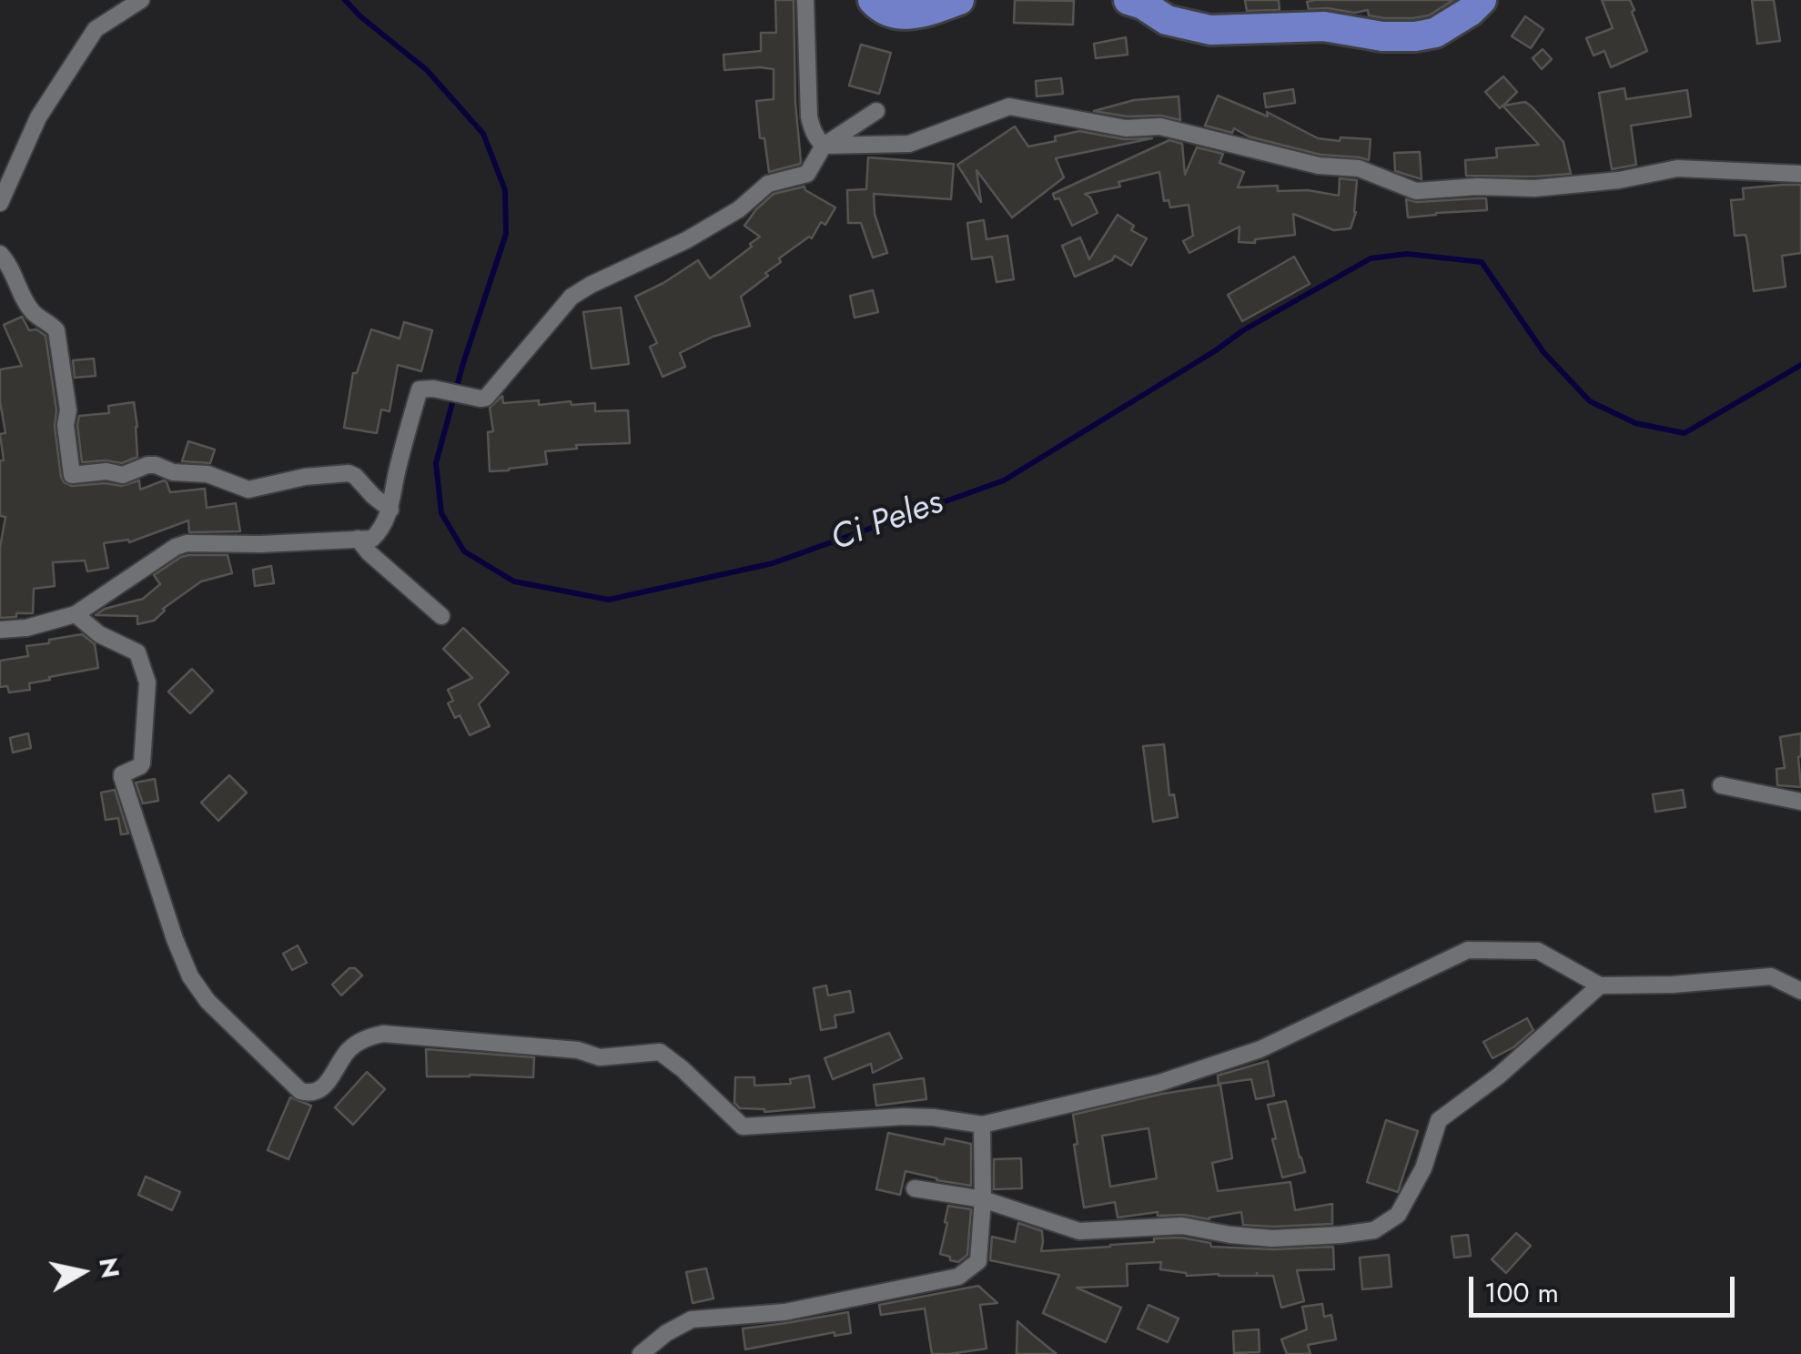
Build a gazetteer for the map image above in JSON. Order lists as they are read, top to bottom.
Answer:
{
  "water": ["Ci Peles"],
  "scale_bar": "100 m",
  "north": "right"
}
